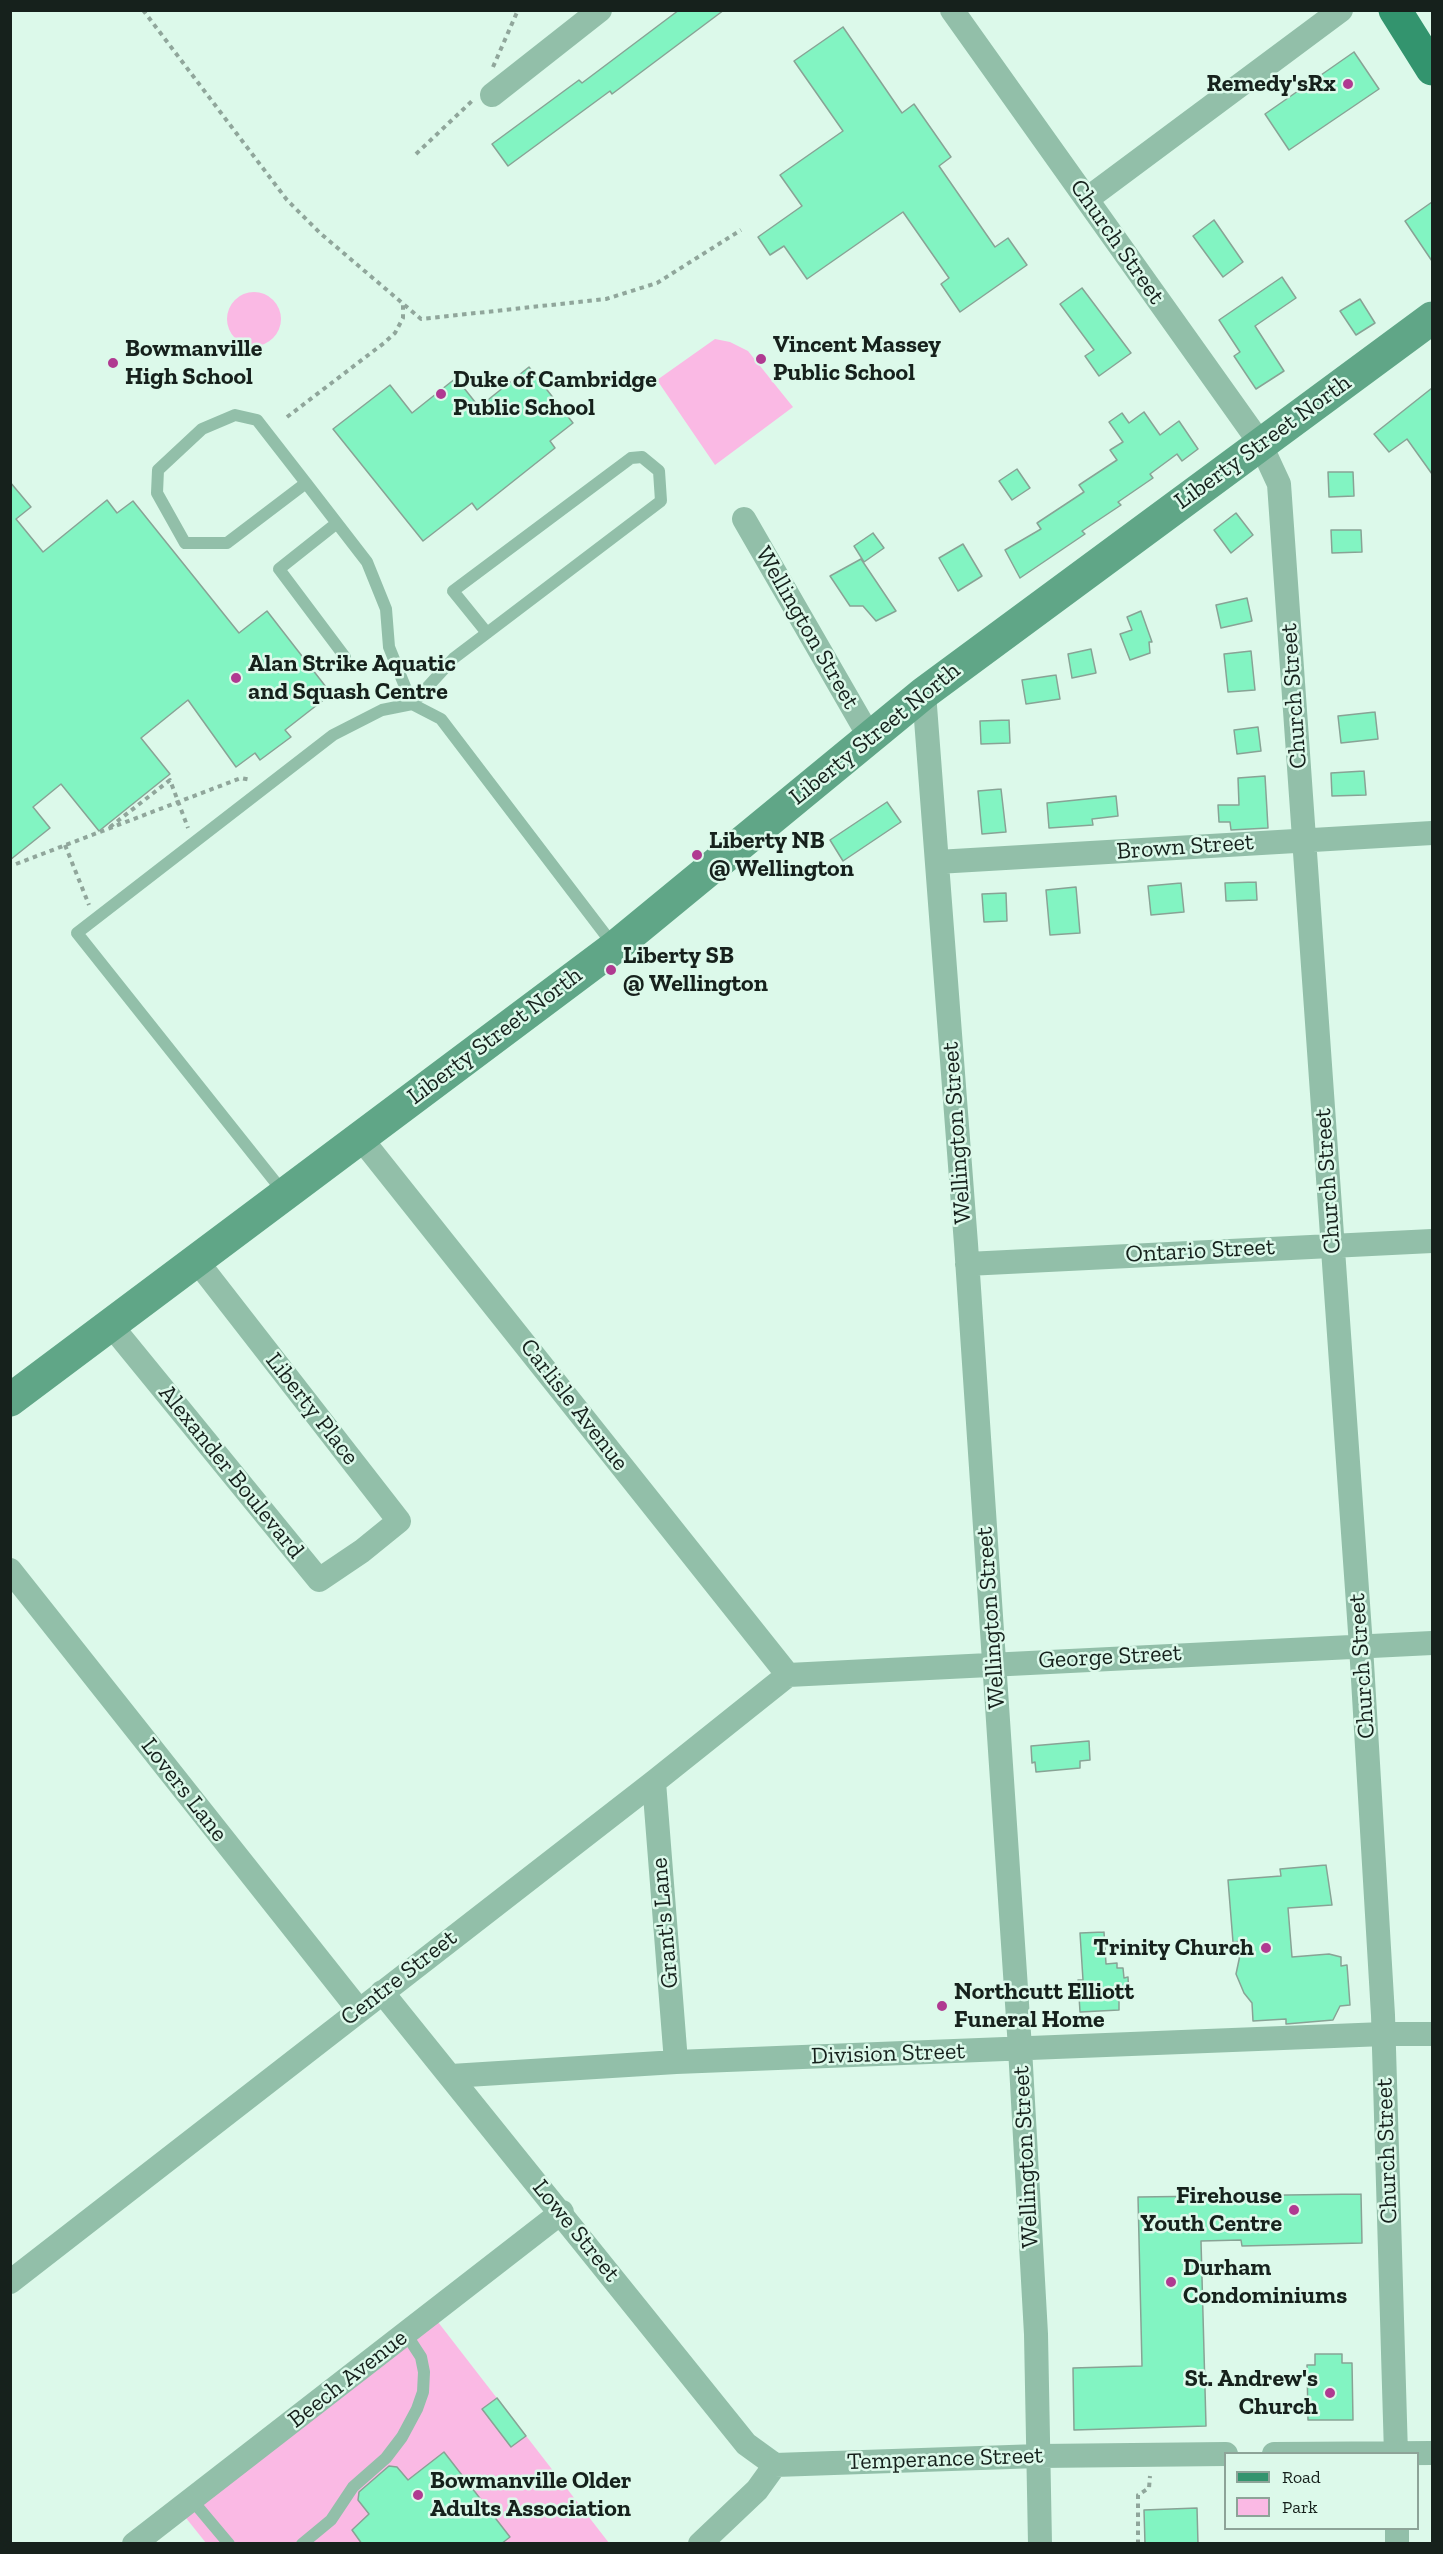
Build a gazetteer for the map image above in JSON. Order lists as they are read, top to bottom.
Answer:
{
  "streets": {
    "main road": ["Liberty Street North"],
    "street": [
      "Church Street",
      "Wellington Street",
      "Brown Street",
      "Ontario Street",
      "Carlisle Avenue",
      "Liberty Place",
      "Alexander Boulevard",
      "George Street",
      "Lovers Lane",
      "Grant's Lane",
      "Centre Street",
      "Division Street",
      "Lowe Street",
      "Beech Avenue",
      "Temperance Street"
    ]
  },
  "crossings": [
    ["Church Street", "Liberty Street North"],
    ["Church Street", "Brown Street"],
    ["Church Street", "Ontario Street"],
    ["Church Street", "George Street"],
    ["Church Street", "Division Street"],
    ["Liberty Street North", "Wellington Street"],
    ["Liberty Street North", "Carlisle Avenue"],
    ["Liberty Street North", "Liberty Place"],
    ["Liberty Street North", "Alexander Boulevard"],
    ["Wellington Street", "Brown Street"],
    ["Wellington Street", "Ontario Street"],
    ["Wellington Street", "George Street"],
    ["Wellington Street", "Division Street"],
    ["Wellington Street", "Temperance Street"],
    ["Carlisle Avenue", "George Street"],
    ["Carlisle Avenue", "Centre Street"],
    ["Liberty Place", "Alexander Boulevard"],
    ["George Street", "Centre Street"],
    ["Lovers Lane", "Centre Street"],
    ["Grant's Lane", "Centre Street"],
    ["Grant's Lane", "Division Street"],
    ["Centre Street", "Lowe Street"],
    ["Division Street", "Lowe Street"],
    ["Lowe Street", "Beech Avenue"],
    ["Lowe Street", "Temperance Street"]
  ],
  "places": [
    "Remedy'sRx",
    "Vincent Massey Public School",
    "Bowmanville High School",
    "Duke of Cambridge Public School",
    "Alan Strike Aquatic and Squash Centre",
    "Liberty NB @ Wellington",
    "Liberty SB @ Wellington",
    "Trinity Church",
    "Northcutt Elliott Funeral Home",
    "Firehouse Youth Centre",
    "Durham Condominiums",
    "St. Andrew's Church",
    "Bowmanville Older Adults Association"
  ],
  "legend": ["Road", "Park"]
}
